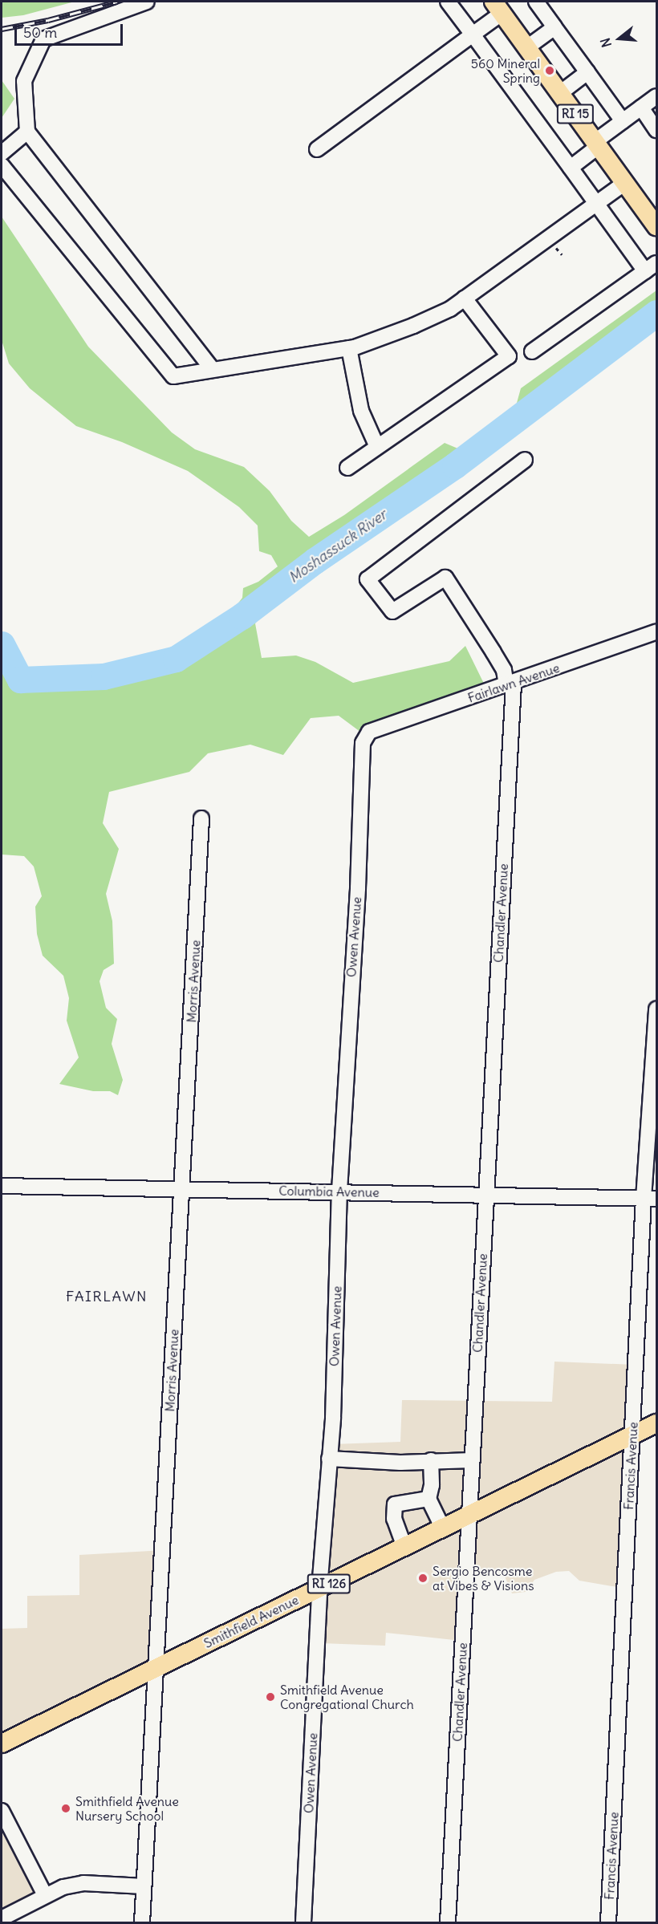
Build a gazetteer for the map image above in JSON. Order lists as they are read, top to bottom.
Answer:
{
  "streets": {
    "main road": ["RI 15", "RI 126", "Smithfield Avenue"],
    "street": [
      "Fairlawn Avenue",
      "Chandler Avenue",
      "Owen Avenue",
      "Morris Avenue",
      "Columbia Avenue",
      "Francis Avenue"
    ]
  },
  "crossings": [
    ["Fairlawn Avenue", "Chandler Avenue"],
    ["Fairlawn Avenue", "Owen Avenue"],
    ["Chandler Avenue", "Columbia Avenue"],
    ["Chandler Avenue", "Smithfield Avenue"],
    ["Owen Avenue", "Columbia Avenue"],
    ["Owen Avenue", "Smithfield Avenue"],
    ["Morris Avenue", "Columbia Avenue"],
    ["Morris Avenue", "Smithfield Avenue"],
    ["Columbia Avenue", "Francis Avenue"],
    ["Francis Avenue", "Smithfield Avenue"]
  ],
  "districts": ["FAIRLAWN"],
  "water": ["Moshassuck River"],
  "places": [
    "560 Mineral Spring",
    "Sergio Bencosme at Vibes & Visions",
    "Smithfield Avenue Congregational Church",
    "Smithfield Avenue Nursery School"
  ],
  "scale_bar": "50 m",
  "north": "left"
}
